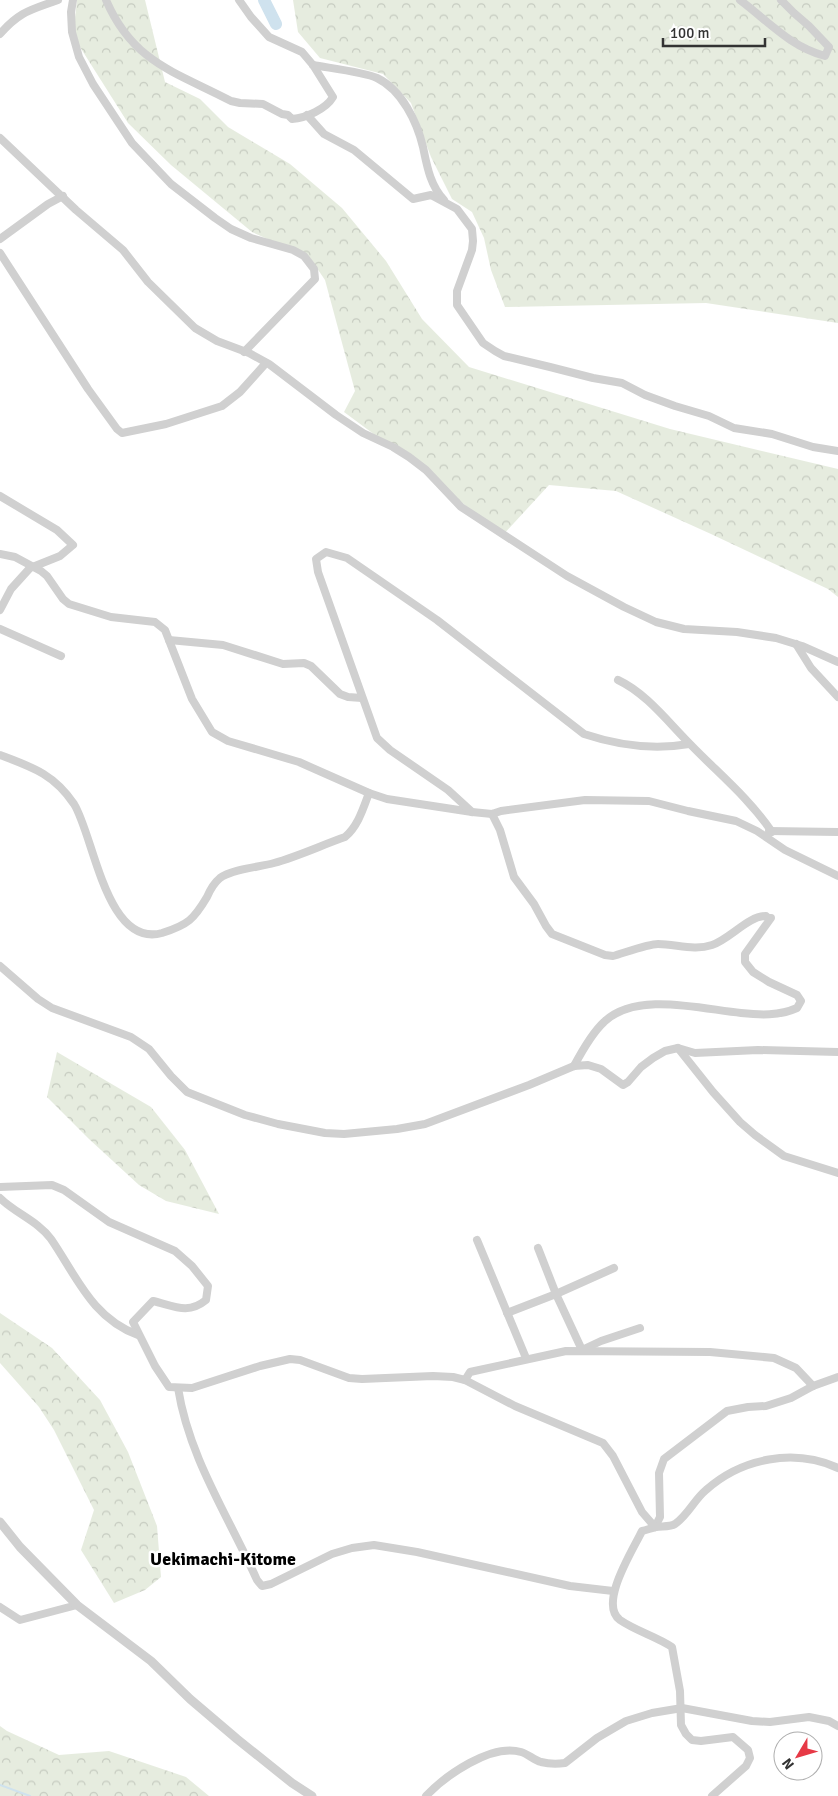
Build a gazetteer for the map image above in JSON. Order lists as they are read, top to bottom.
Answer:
{
  "districts": ["Uekimachi-Kitome"],
  "scale_bar": "100 m",
  "north": "bottom left"
}
